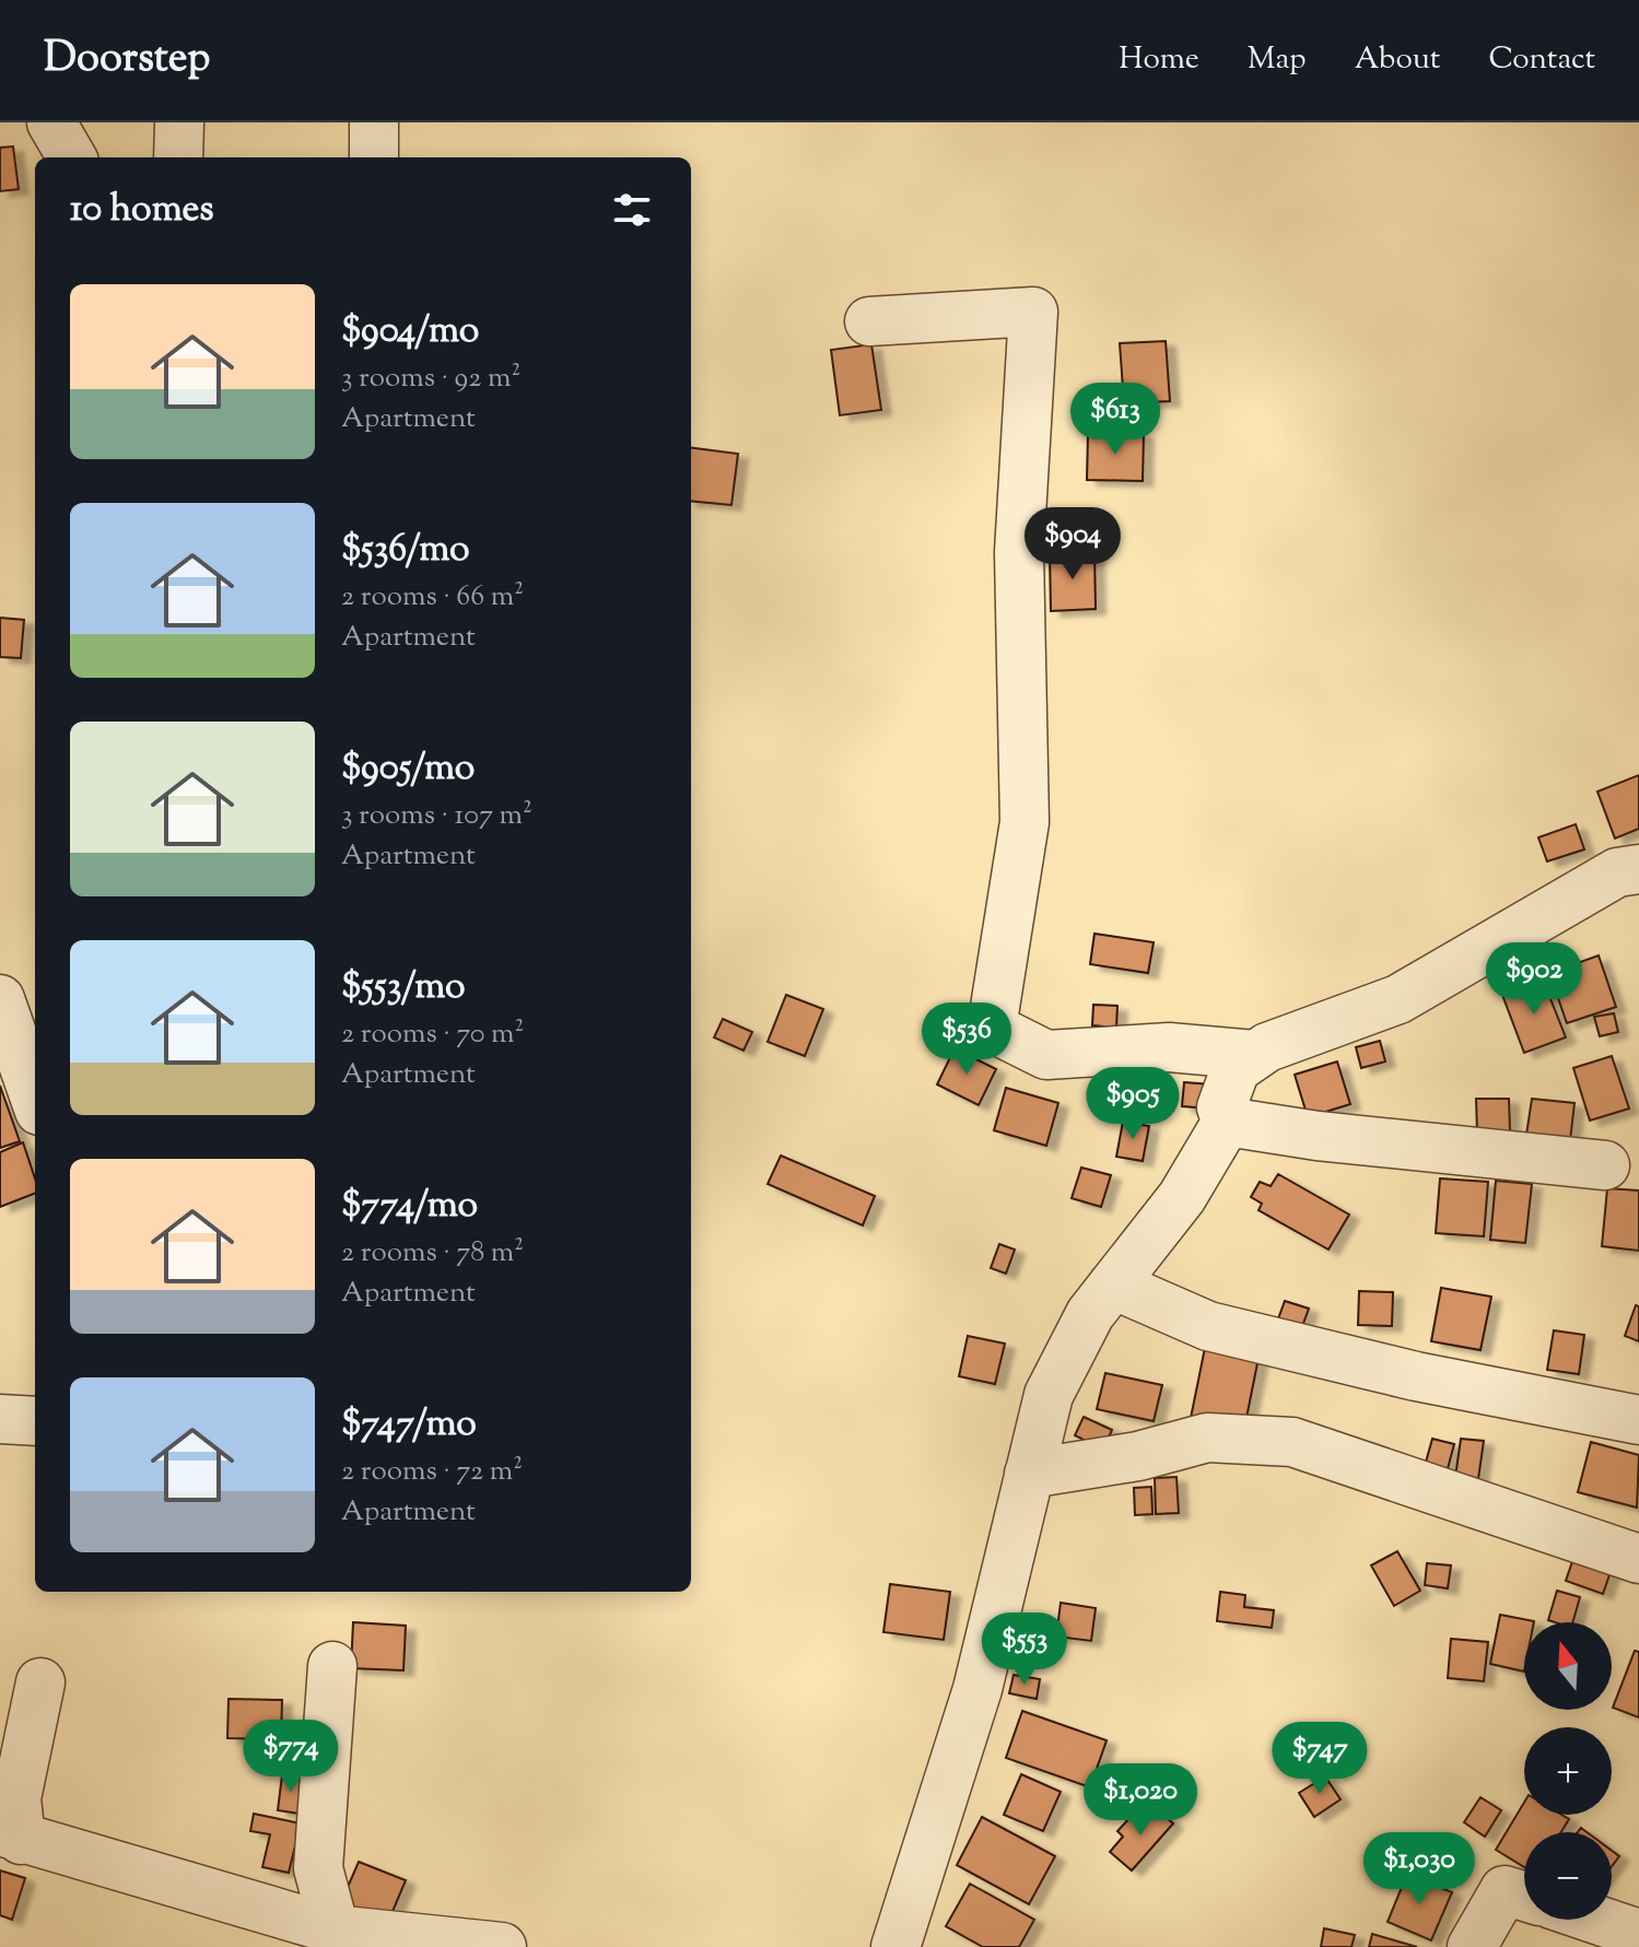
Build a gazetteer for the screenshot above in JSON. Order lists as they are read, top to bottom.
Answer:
{
  "north": "top",
  "page": {
    "header": "Doorstep",
    "nav": [
      "Home",
      "Map",
      "About",
      "Contact"
    ],
    "heading": "10 homes",
    "list": [
      {
        "name": "$904/mo",
        "note": "3 rooms · 92 m² · Apartment"
      },
      {
        "name": "$536/mo",
        "note": "2 rooms · 66 m² · Apartment"
      },
      {
        "name": "$905/mo",
        "note": "3 rooms · 107 m² · Apartment"
      },
      {
        "name": "$553/mo",
        "note": "2 rooms · 70 m² · Apartment"
      },
      {
        "name": "$774/mo",
        "note": "2 rooms · 78 m² · Apartment"
      },
      {
        "name": "$747/mo",
        "note": "2 rooms · 72 m² · Apartment"
      }
    ],
    "price": [
      "$613",
      "$904",
      "$902",
      "$536",
      "$905",
      "$553",
      "$774",
      "$747",
      "$1,020",
      "$1,030"
    ],
    "map_buttons": ["+", "−"]
  }
}
